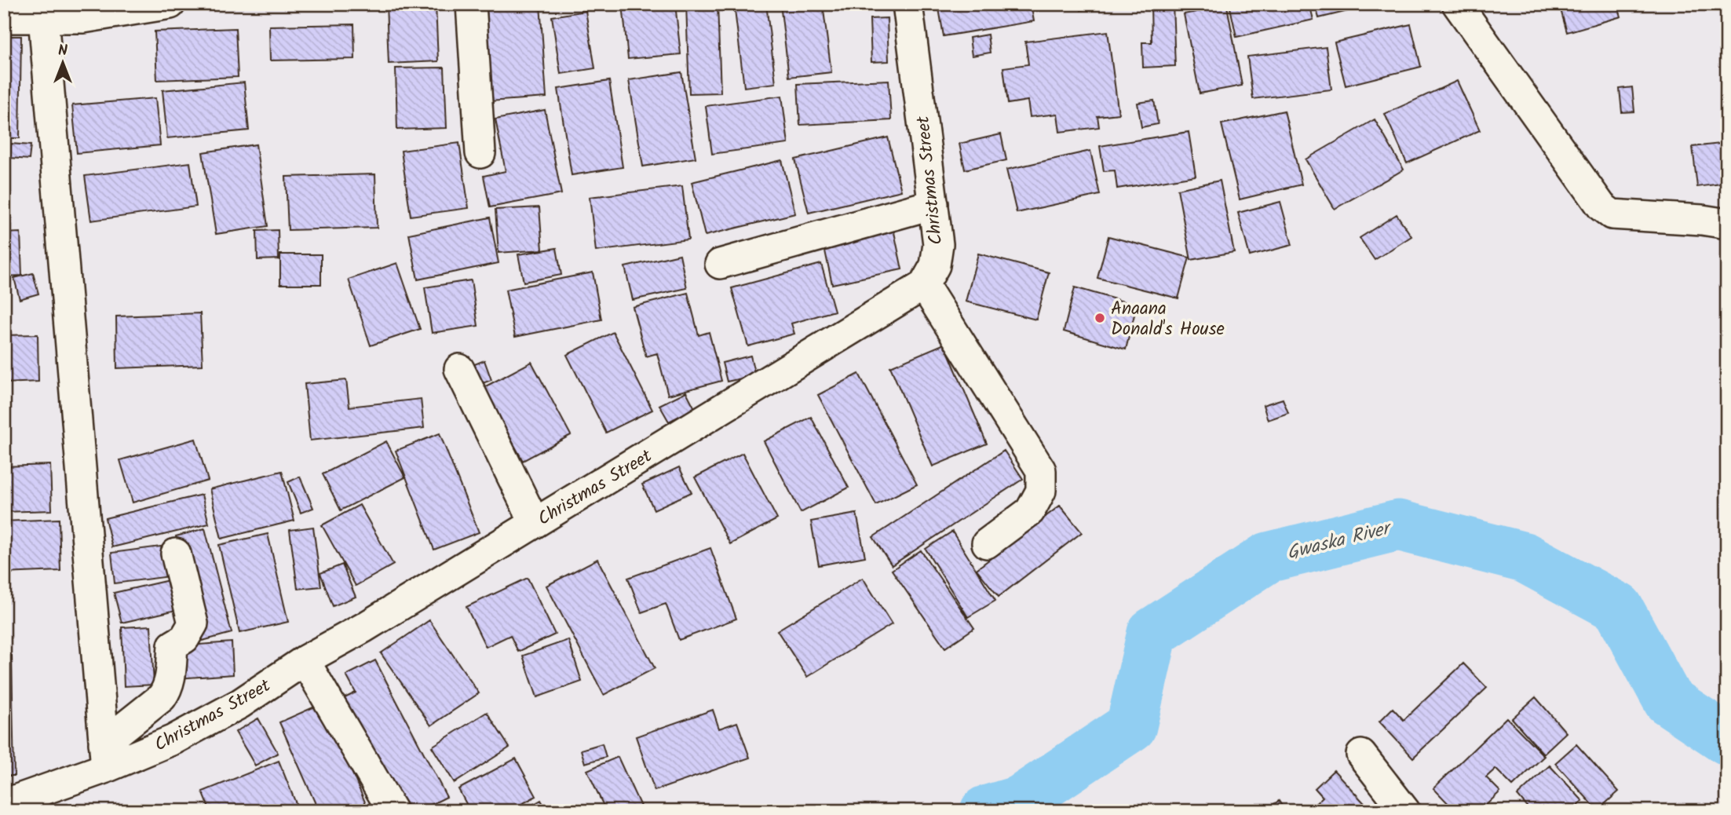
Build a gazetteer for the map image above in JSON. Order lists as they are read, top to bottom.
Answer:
{
  "streets": {
    "street": ["Christmas Street"]
  },
  "water": ["Gwaska River"],
  "places": ["Anaana Donald's House"],
  "north": "top"
}
